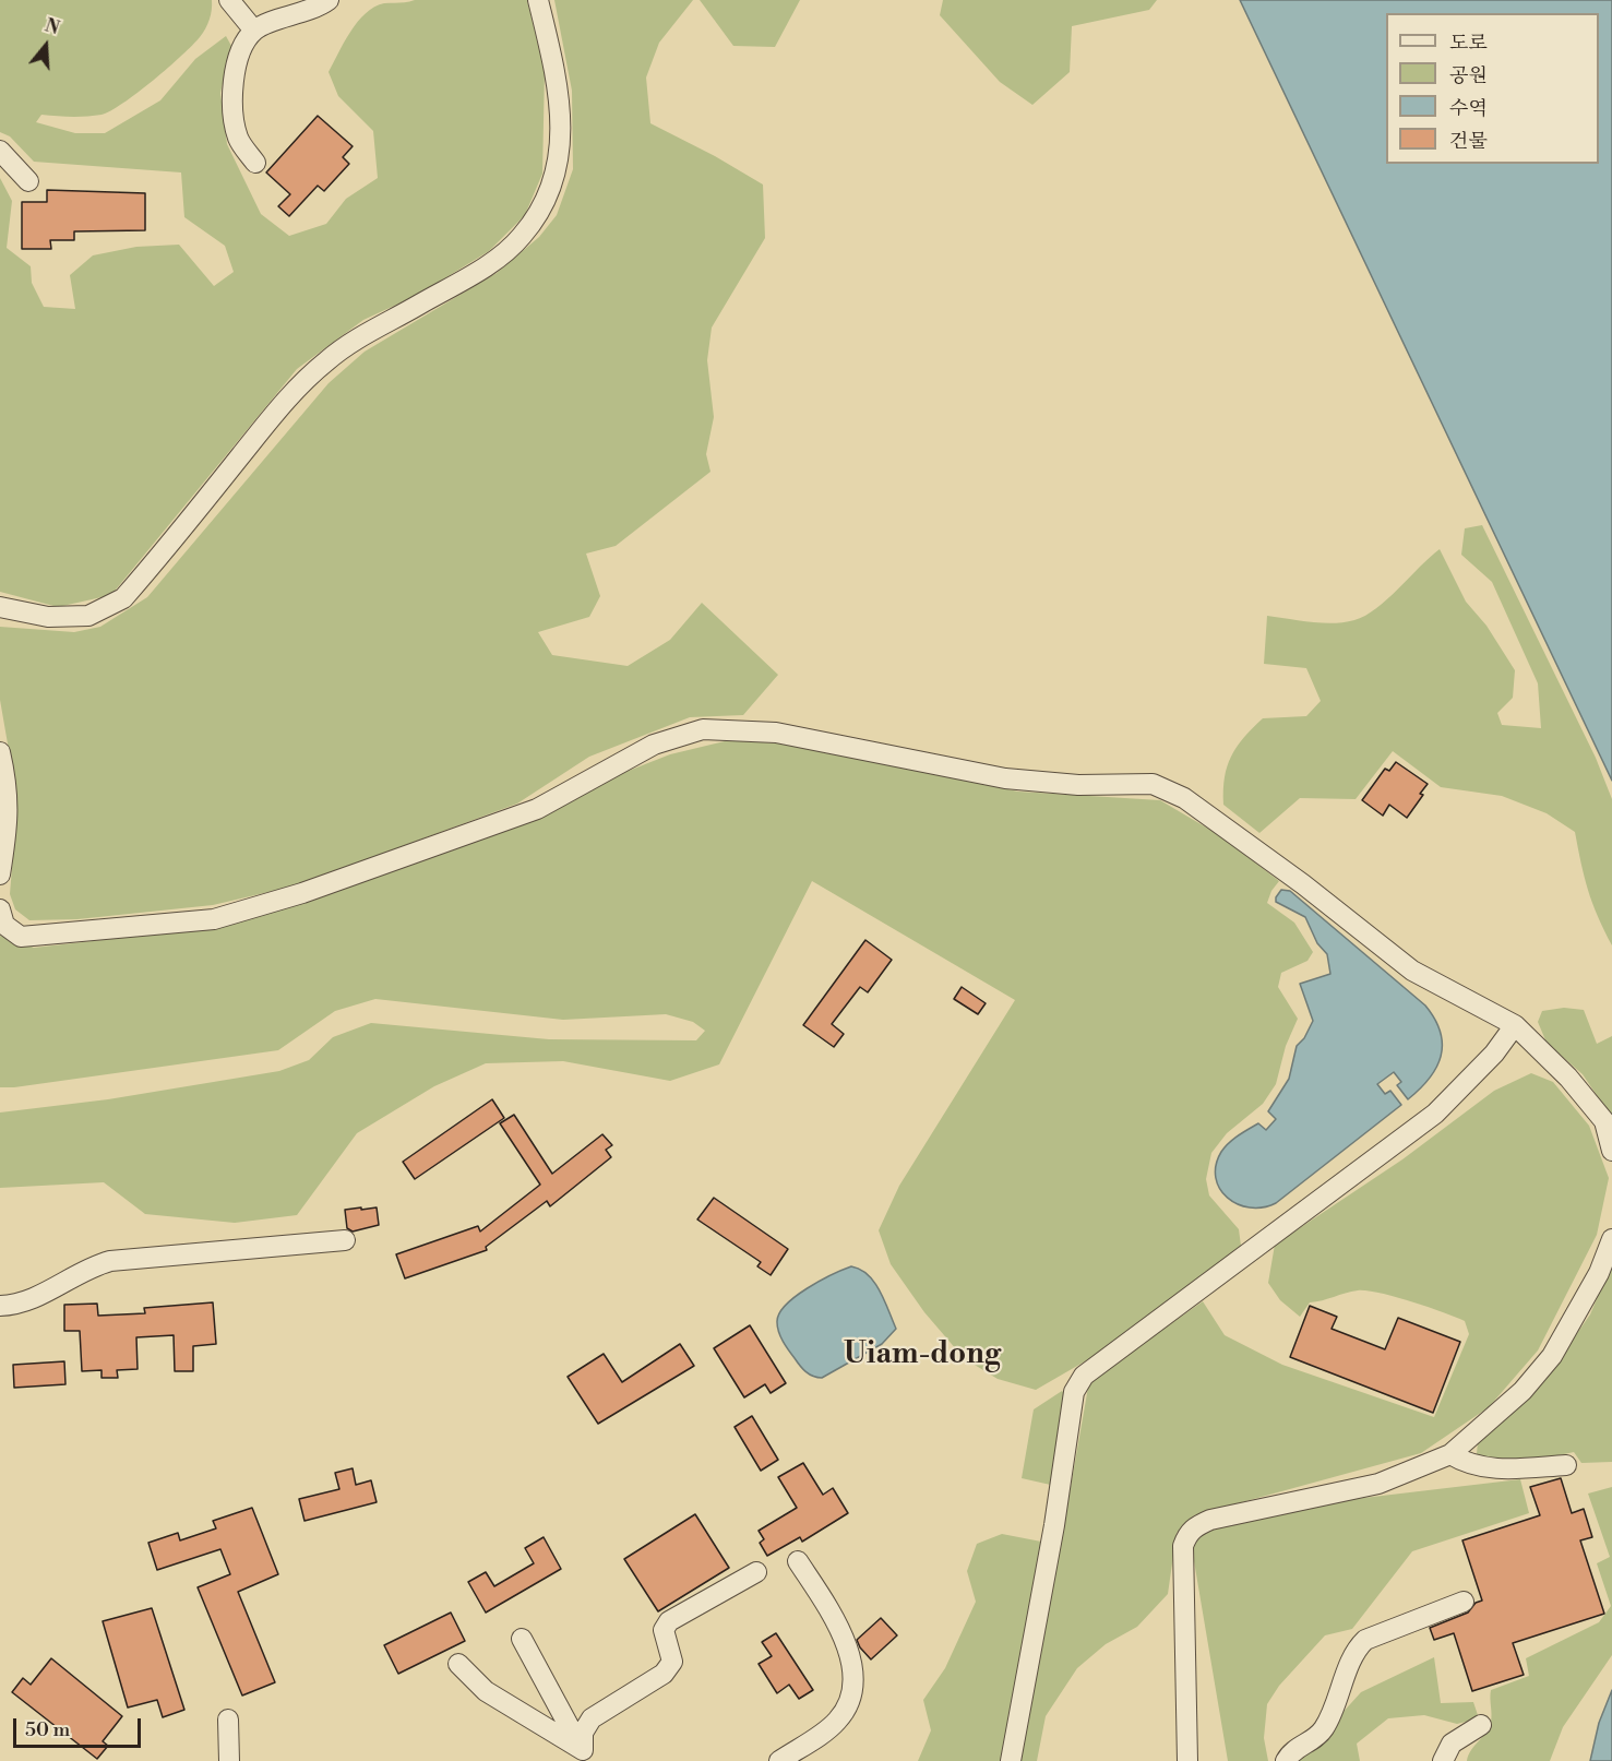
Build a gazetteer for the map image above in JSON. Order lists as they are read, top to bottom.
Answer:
{
  "districts": ["Uiam-dong"],
  "legend": [
    "도로",
    "공원",
    "수역",
    "건물"
  ],
  "scale_bar": "50 m",
  "north": "top"
}
